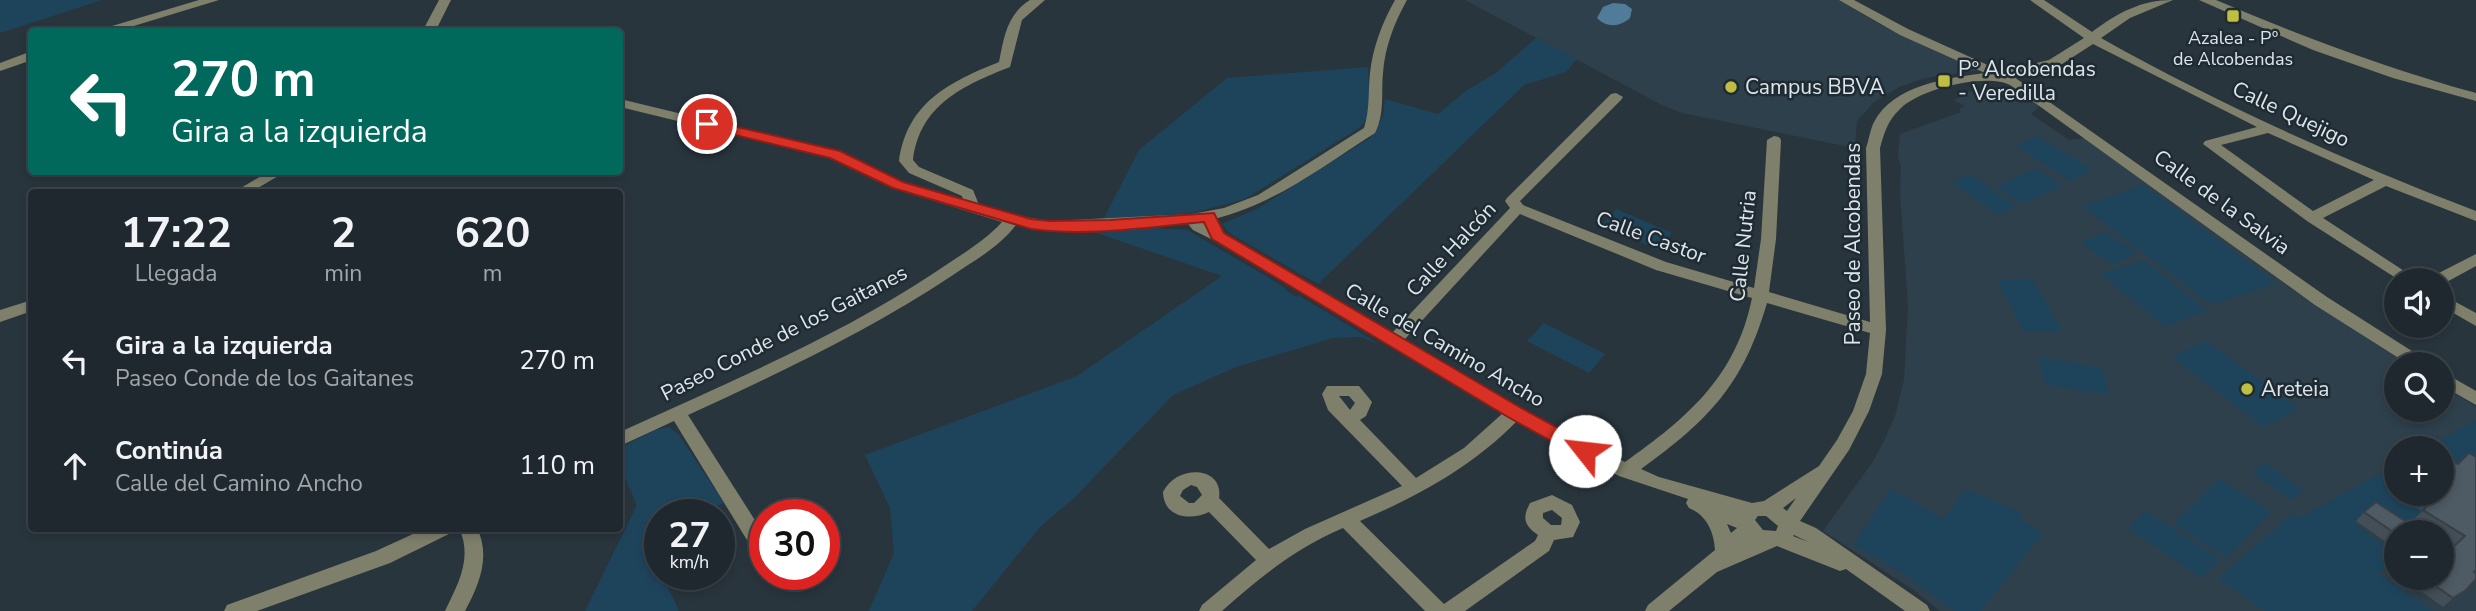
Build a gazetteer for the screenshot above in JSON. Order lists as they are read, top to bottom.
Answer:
{
  "streets": {
    "street": [
      "Calle Quejigo",
      "Calle de la Salvia",
      "Calle Castor",
      "Paseo de Alcobendas",
      "Calle Nutria",
      "Calle Halcón",
      "Paseo Conde de los Gaitanes",
      "Calle del Camino Ancho"
    ]
  },
  "crossings": [
    ["Calle Quejigo", "Paseo de Alcobendas"],
    ["Calle de la Salvia", "Paseo de Alcobendas"],
    ["Calle Castor", "Paseo de Alcobendas"],
    ["Calle Castor", "Calle Nutria"],
    ["Calle Castor", "Calle Halcón"],
    ["Paseo de Alcobendas", "Calle del Camino Ancho"],
    ["Calle Nutria", "Calle del Camino Ancho"],
    ["Calle Halcón", "Calle del Camino Ancho"]
  ],
  "places": {
    "transit": ["Azalea - Pº de Alcobendas", "Pº Alcobendas - Veredilla"],
    "other": ["Campus BBVA", "Areteia"]
  },
  "page": {
    "turn": ["270 m", "Gira a la izquierda"],
    "eta": [
      "17:22",
      "Llegada",
      "2",
      "min",
      "620",
      "m"
    ],
    "map_buttons": ["+", "−"],
    "list": [
      {
        "name": "Gira a la izquierda",
        "note": "Paseo Conde de los Gaitanes",
        "value": "270 m"
      },
      {
        "name": "Continúa",
        "note": "Calle del Camino Ancho",
        "value": "110 m"
      }
    ],
    "speed": "27 km/h",
    "limit": "30"
  }
}
